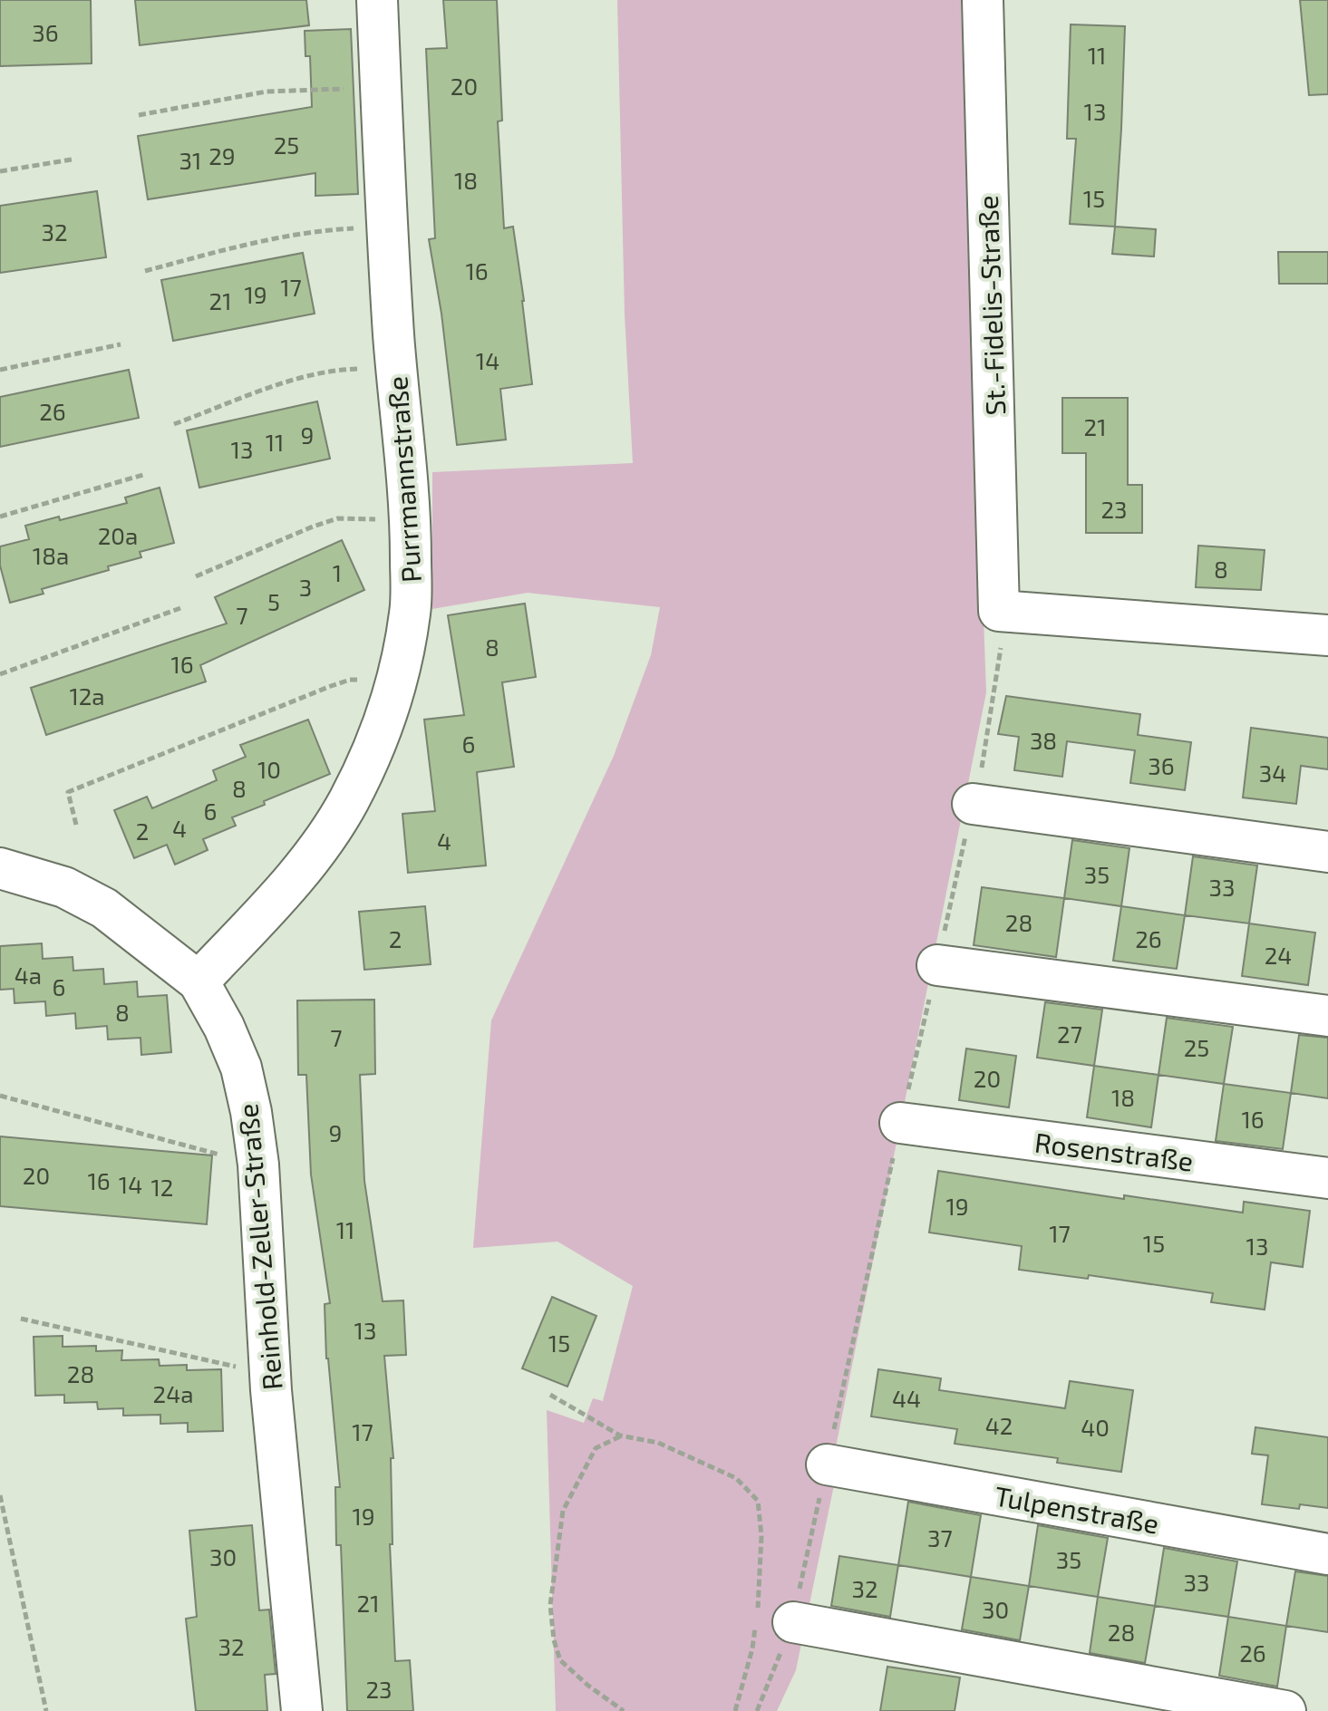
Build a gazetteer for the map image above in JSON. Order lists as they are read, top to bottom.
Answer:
{
  "streets": {
    "street": [
      "St.-Fidelis-Straße",
      "Purrmannstraße",
      "Rosenstraße",
      "Reinhold-Zeller-Straße",
      "Tulpenstraße"
    ]
  },
  "crossings": [
    ["Purrmannstraße", "Reinhold-Zeller-Straße"]
  ],
  "house_numbers": [
    "36",
    "11",
    "20",
    "13",
    "25",
    "29",
    "31",
    "18",
    "15",
    "32",
    "16",
    "17",
    "19",
    "21",
    "14",
    "26",
    "21",
    "9",
    "11",
    "13",
    "23",
    "20a",
    "18a",
    "8",
    "1",
    "3",
    "5",
    "7",
    "8",
    "16",
    "12a",
    "38",
    "6",
    "36",
    "10",
    "34",
    "8",
    "6",
    "4",
    "2",
    "4",
    "35",
    "33",
    "28",
    "2",
    "26",
    "24",
    "4a",
    "6",
    "8",
    "27",
    "7",
    "25",
    "20",
    "18",
    "16",
    "9",
    "20",
    "16",
    "14",
    "12",
    "19",
    "11",
    "17",
    "15",
    "13",
    "13",
    "15",
    "28",
    "24a",
    "44",
    "42",
    "40",
    "17",
    "19",
    "37",
    "30",
    "35",
    "33",
    "32",
    "21",
    "30",
    "28",
    "32",
    "26",
    "23"
  ]
}
